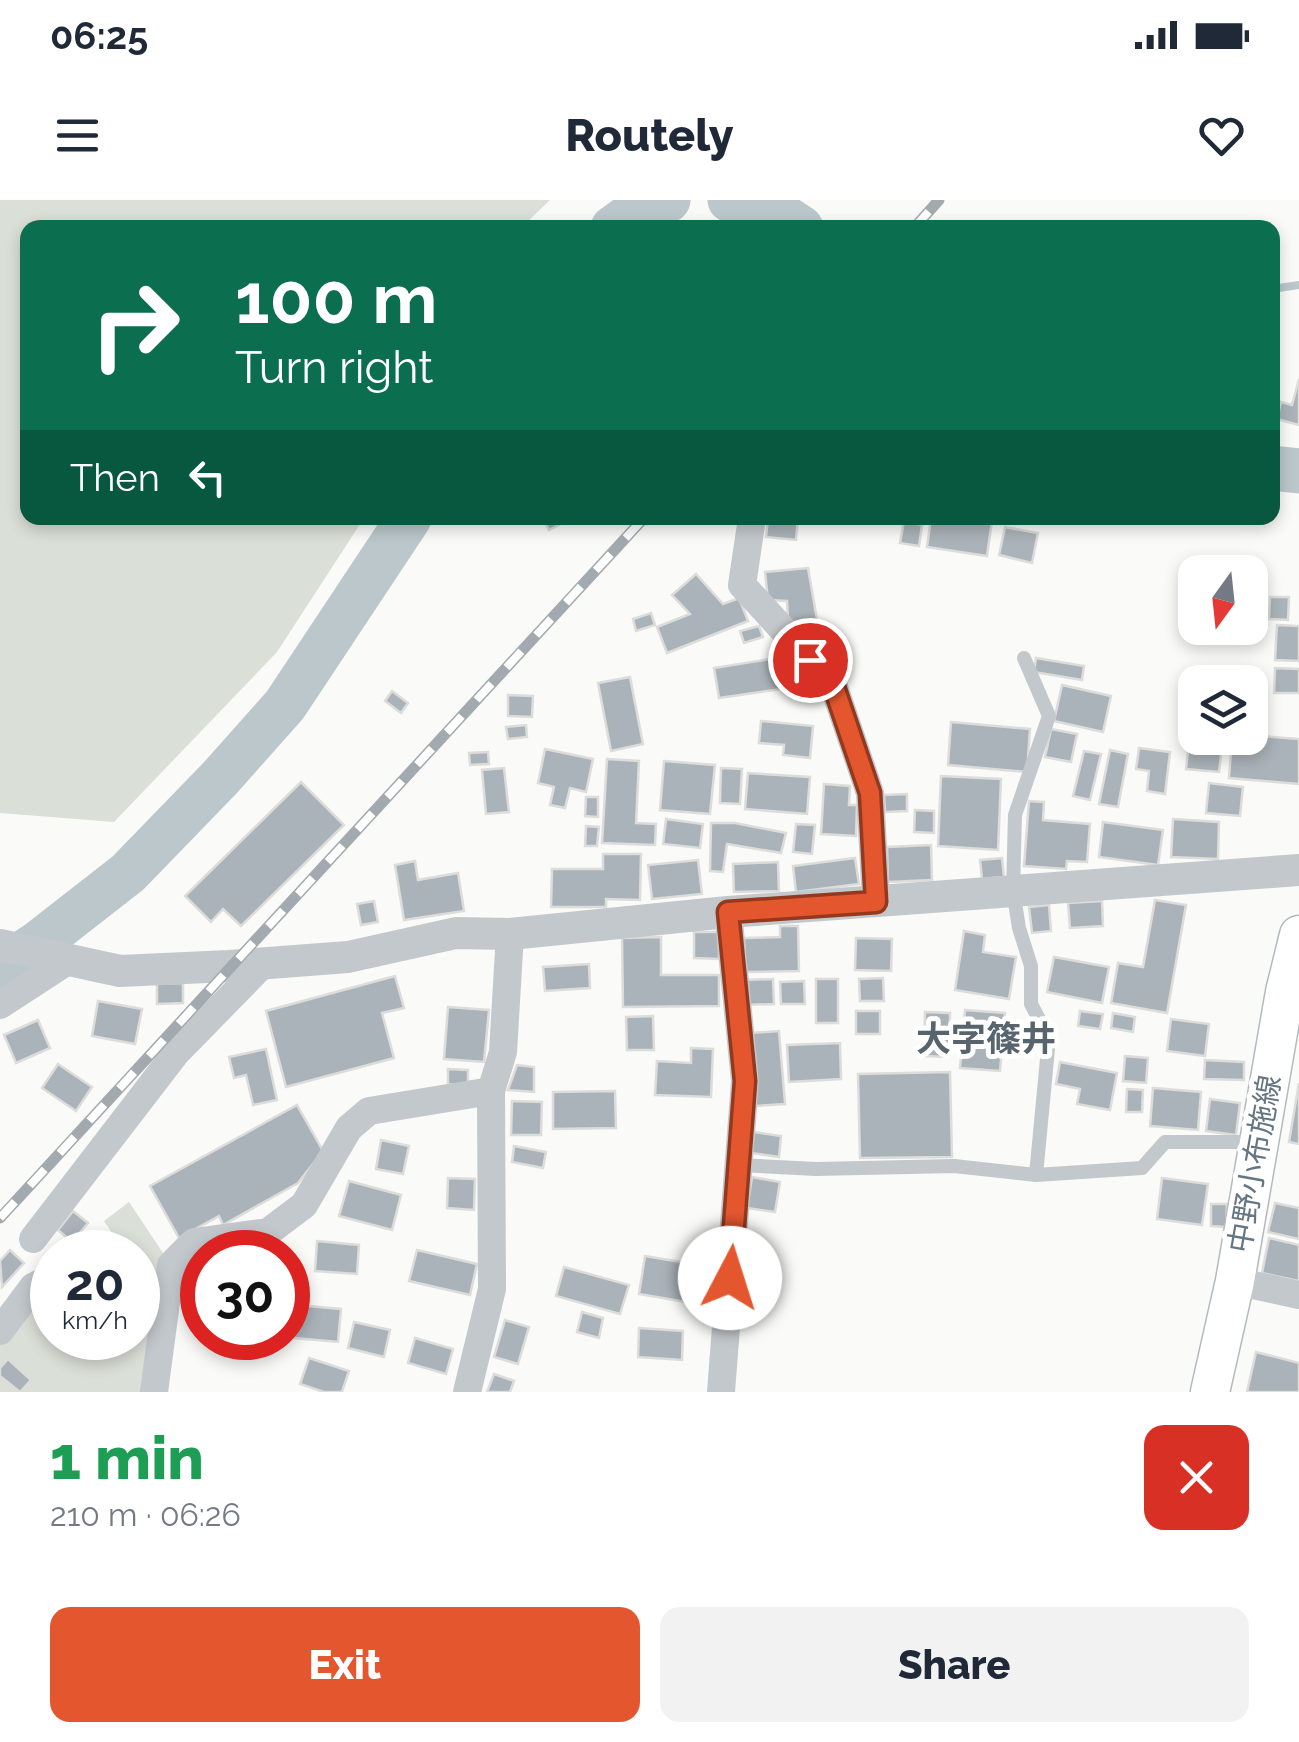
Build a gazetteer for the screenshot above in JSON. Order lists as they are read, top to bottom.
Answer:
{
  "streets": {
    "main road": ["中野小布施線"]
  },
  "districts": ["大字篠井"],
  "north": "bottom",
  "page": {
    "status": "06:25",
    "header": "Routely",
    "turn": ["100 m", "Turn right"],
    "then": "Then",
    "speed": "20 km/h",
    "limit": "30",
    "heading": ["1 min", "210 m · 06:26"],
    "buttons": ["Exit", "Share"]
  }
}
